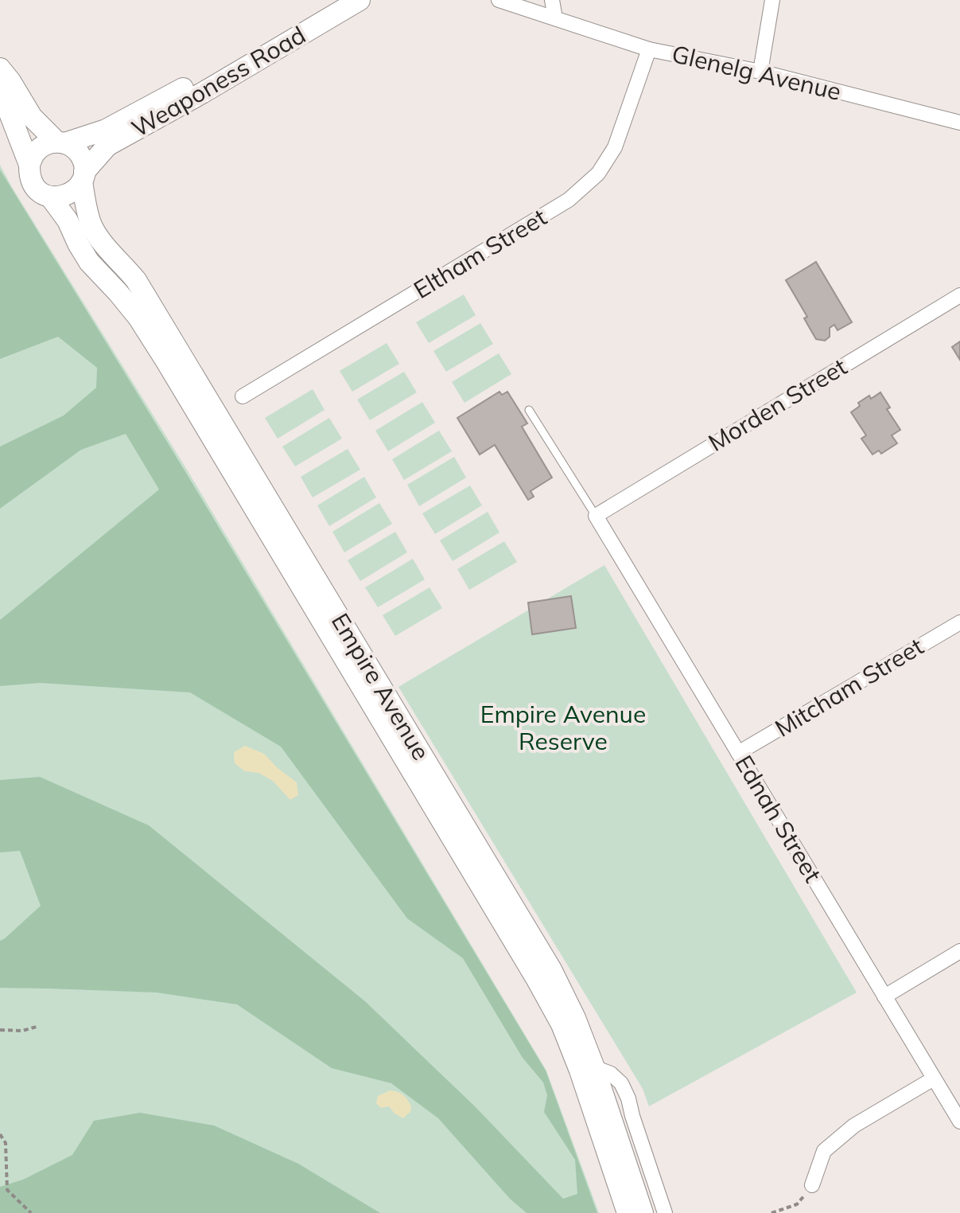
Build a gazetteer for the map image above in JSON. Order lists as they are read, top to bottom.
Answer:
{
  "streets": {
    "main road": ["Weaponess Road", "Empire Avenue"],
    "street": [
      "Glenelg Avenue",
      "Eltham Street",
      "Morden Street",
      "Mitcham Street",
      "Ednah Street"
    ]
  },
  "crossings": [
    ["Glenelg Avenue", "Eltham Street"],
    ["Weaponess Road", "Empire Avenue"],
    ["Morden Street", "Ednah Street"],
    ["Mitcham Street", "Ednah Street"]
  ],
  "parks": ["Empire Avenue Reserve"]
}
